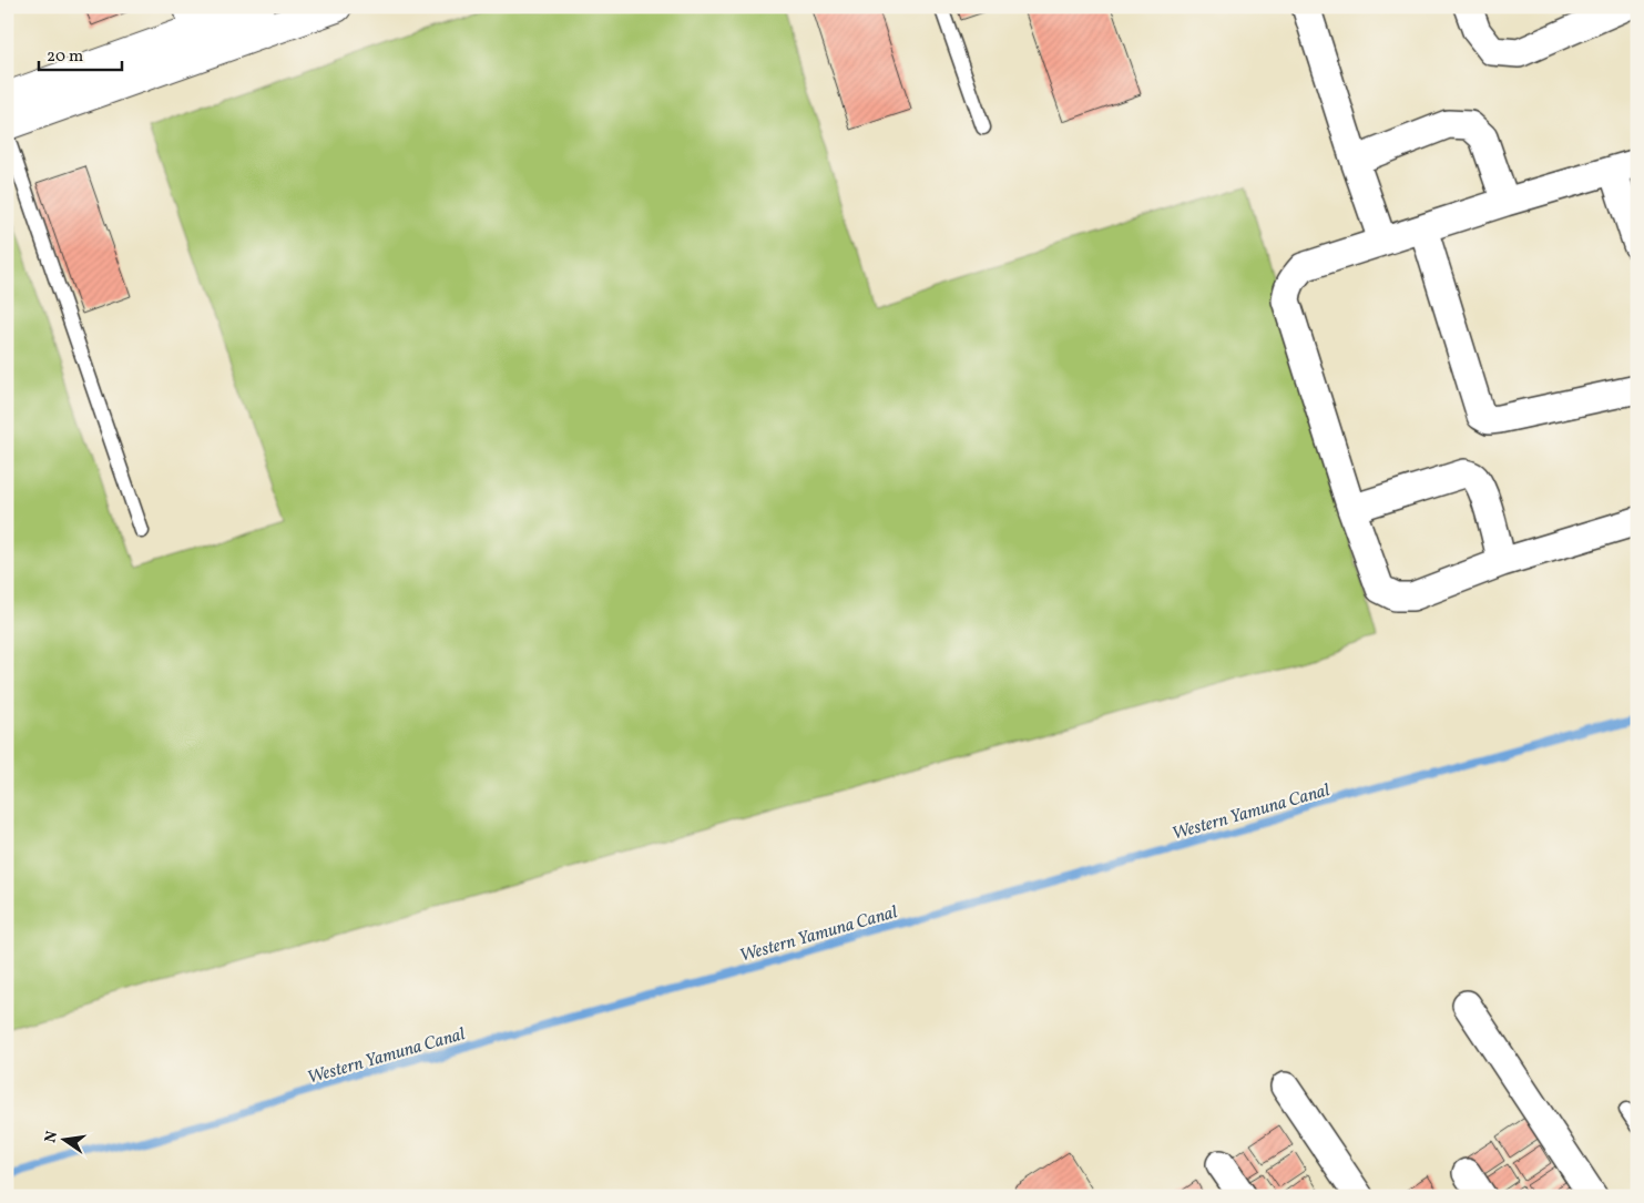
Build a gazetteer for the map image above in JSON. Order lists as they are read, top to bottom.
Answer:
{
  "water": ["Western Yamuna Canal"],
  "scale_bar": "20 m",
  "north": "left"
}
